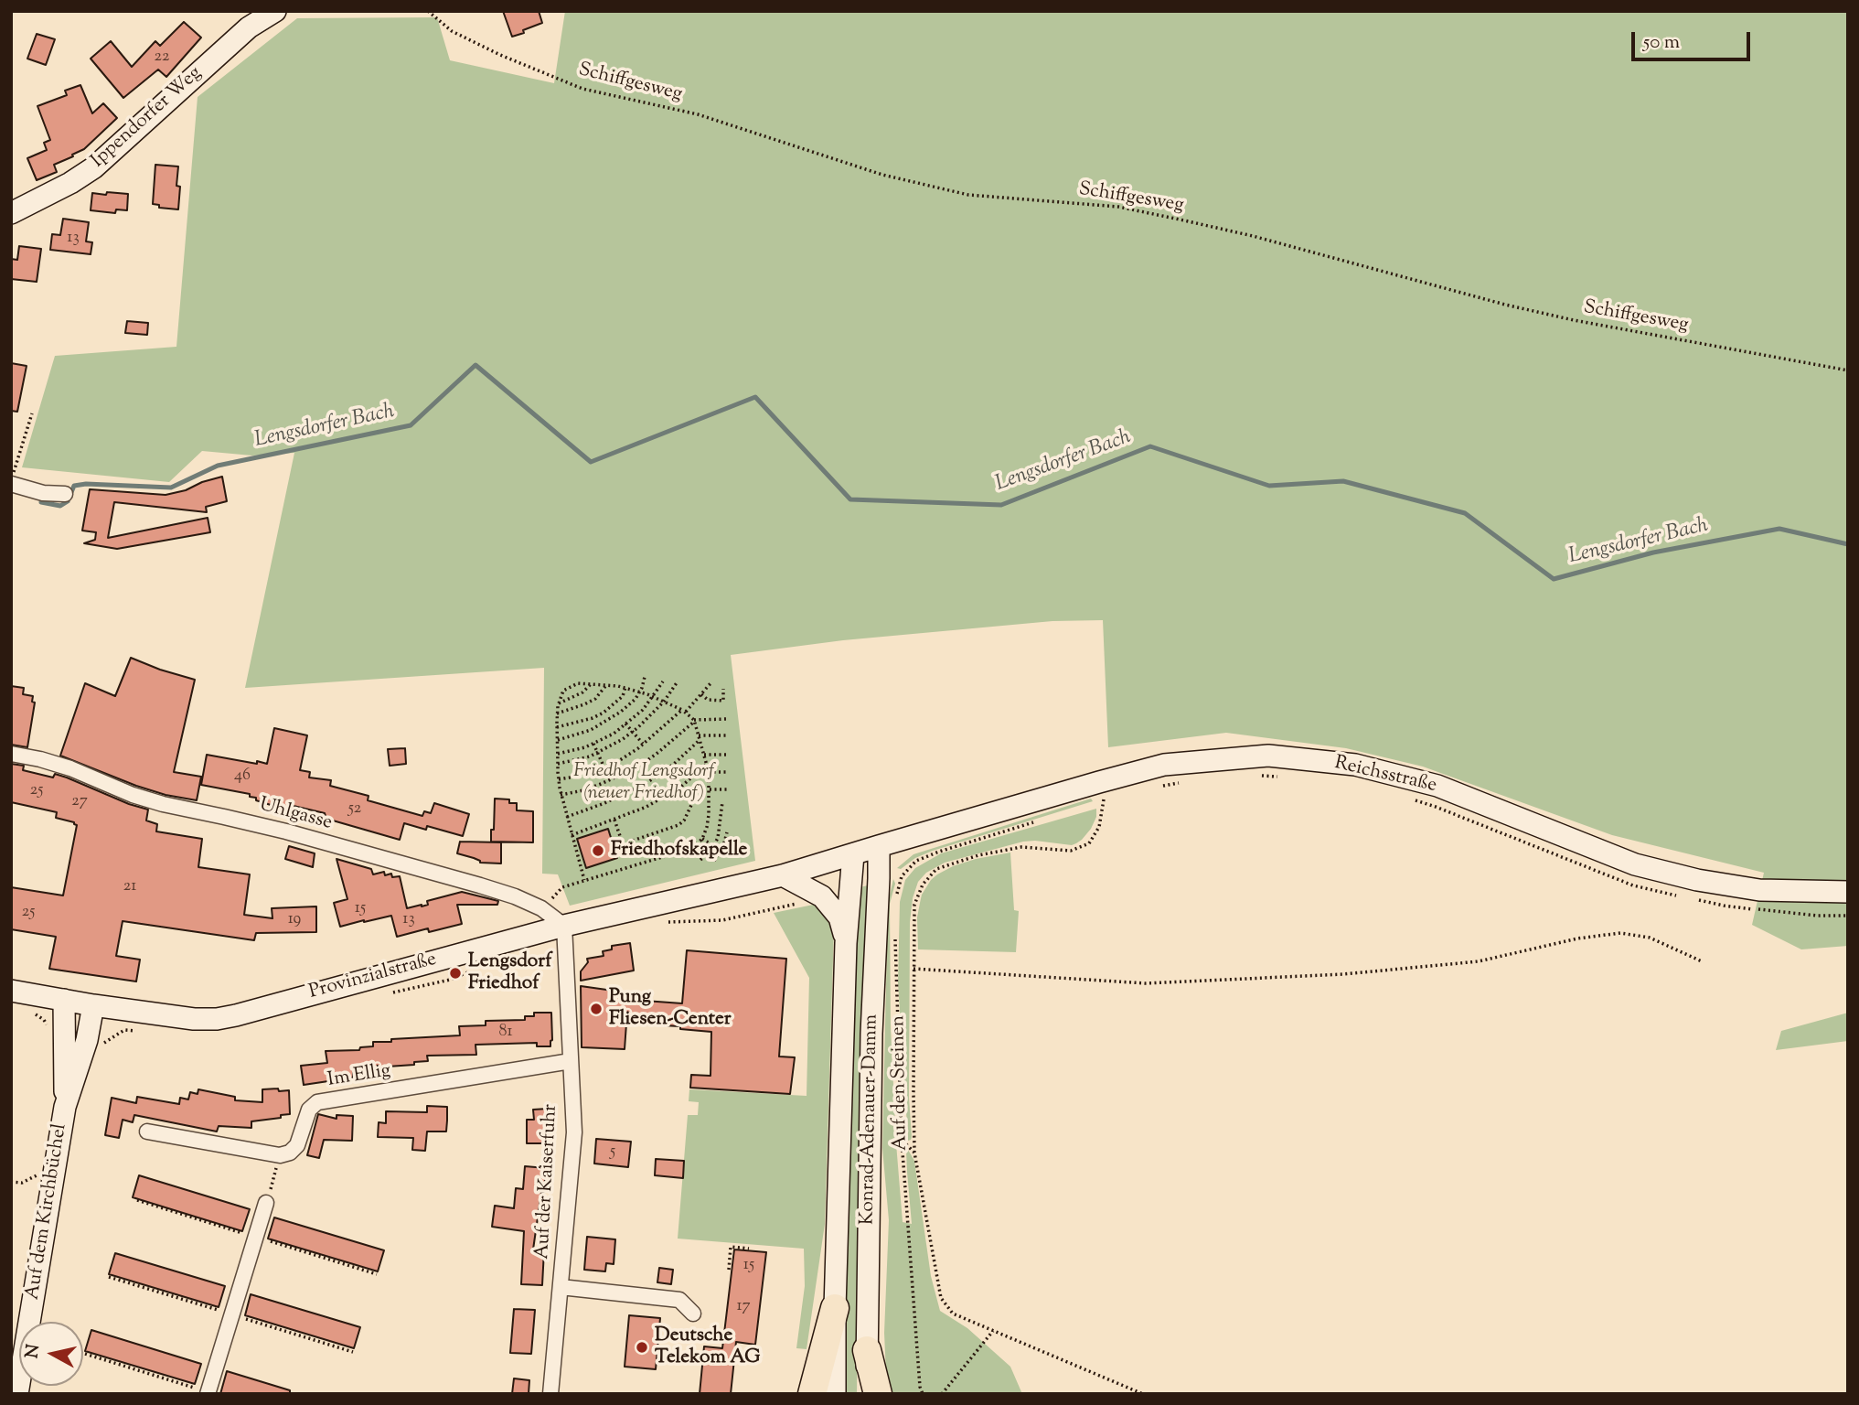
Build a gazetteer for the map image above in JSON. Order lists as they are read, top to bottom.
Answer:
{
  "streets": {
    "main road": [
      "Ippendorfer Weg",
      "Reichsstraße",
      "Provinzialstraße",
      "Konrad-Adenauer-Damm",
      "Auf dem Kirchbüchel"
    ],
    "street": ["Uhlgasse", "Im Ellig", "Auf der Kaiserfuhr"],
    "path": ["Schiffgesweg", "Auf den Steinen"]
  },
  "crossings": [
    ["Reichsstraße", "Provinzialstraße"],
    ["Reichsstraße", "Auf den Steinen"],
    ["Reichsstraße", "Konrad-Adenauer-Damm"],
    ["Uhlgasse", "Provinzialstraße"],
    ["Uhlgasse", "Auf der Kaiserfuhr"],
    ["Provinzialstraße", "Konrad-Adenauer-Damm"],
    ["Provinzialstraße", "Auf der Kaiserfuhr"],
    ["Provinzialstraße", "Auf dem Kirchbüchel"],
    ["Im Ellig", "Auf der Kaiserfuhr"]
  ],
  "water": ["Lengsdorfer Bach"],
  "parks": ["Friedhof Lengsdorf (neuer Friedhof)"],
  "places": [
    "Friedhofskapelle",
    "Lengsdorf Friedhof",
    "Pung Fliesen-Center",
    "Deutsche Telekom AG"
  ],
  "house_numbers": [
    "22",
    "13",
    "46",
    "25",
    "27",
    "52",
    "21",
    "15",
    "25",
    "19",
    "13",
    "81",
    "5",
    "15",
    "17"
  ],
  "scale_bar": "50 m",
  "north": "left"
}
